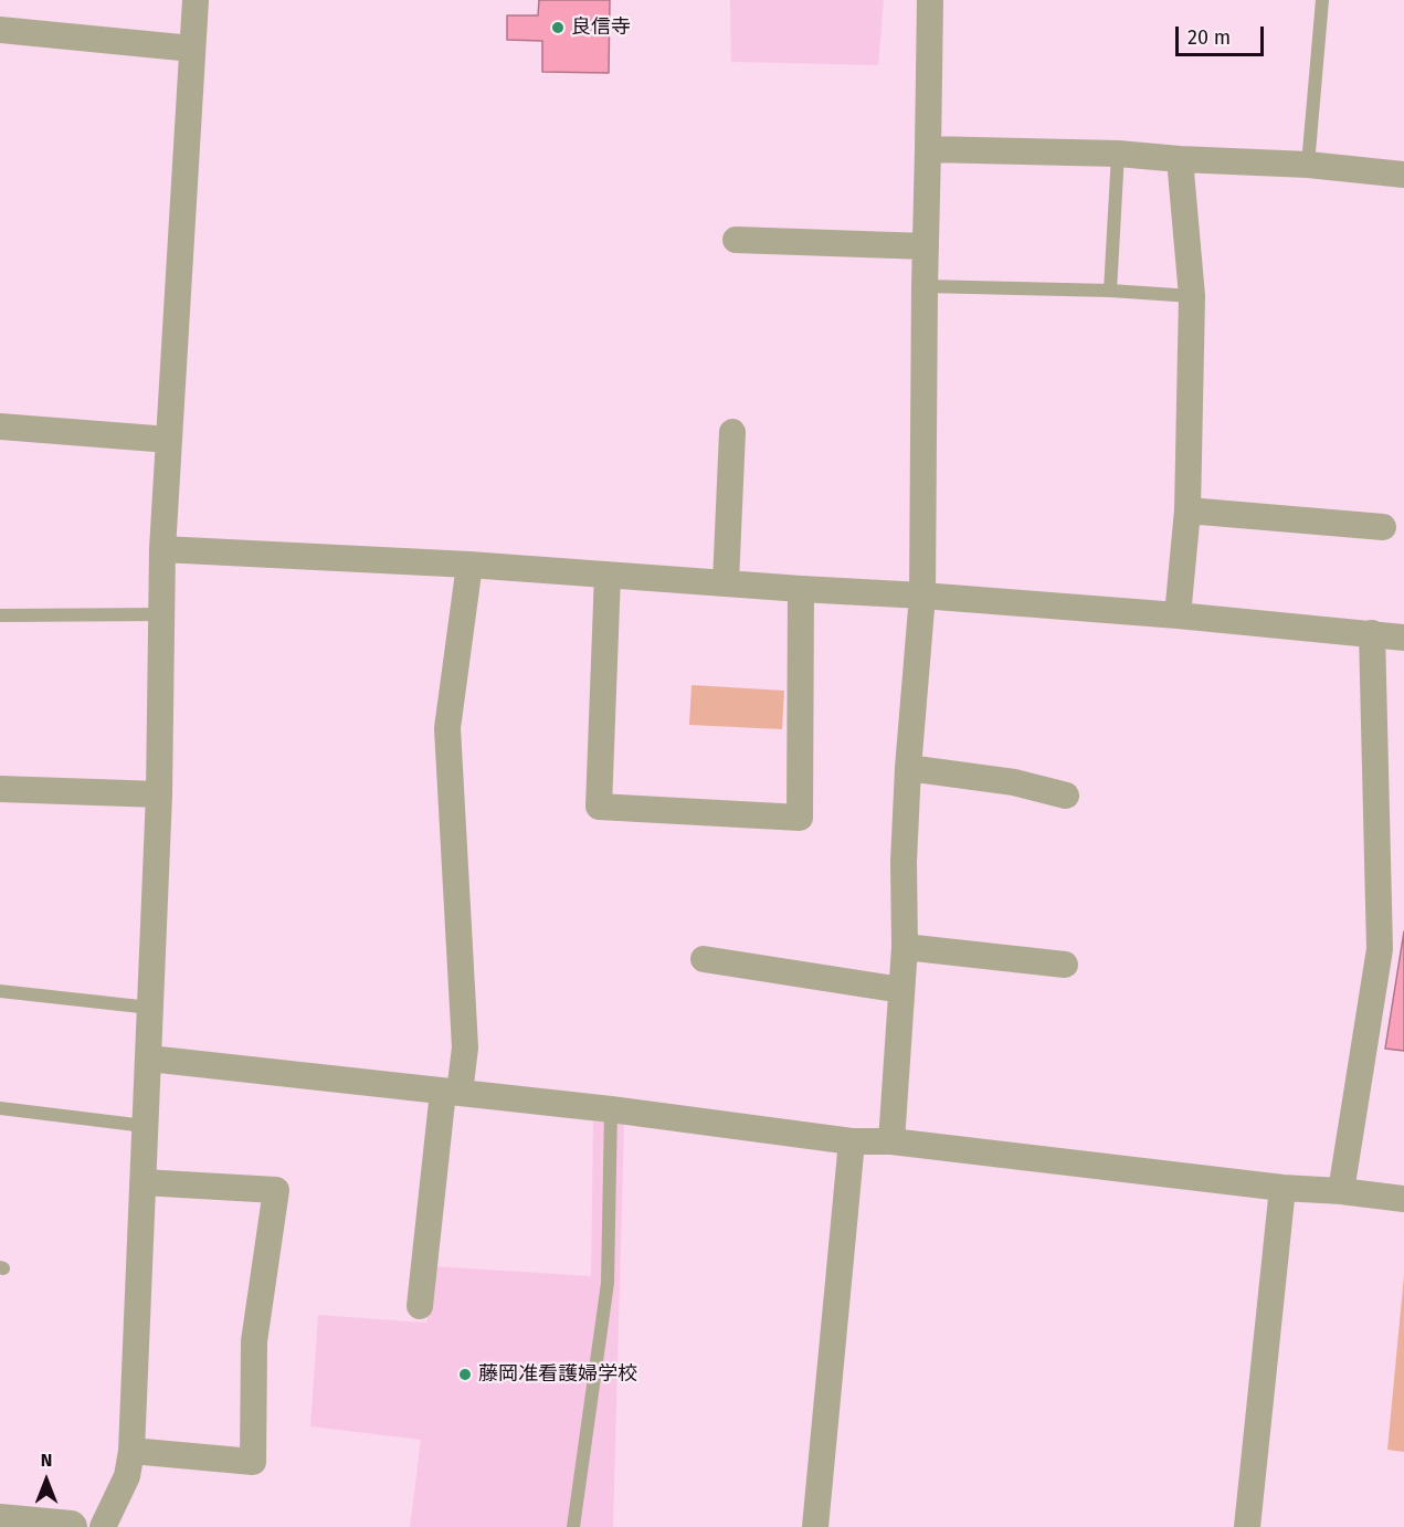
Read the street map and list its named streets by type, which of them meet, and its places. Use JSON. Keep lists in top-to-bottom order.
{
  "places": ["良信寺", "藤岡准看護婦学校"],
  "scale_bar": "20 m",
  "north": "top"
}
